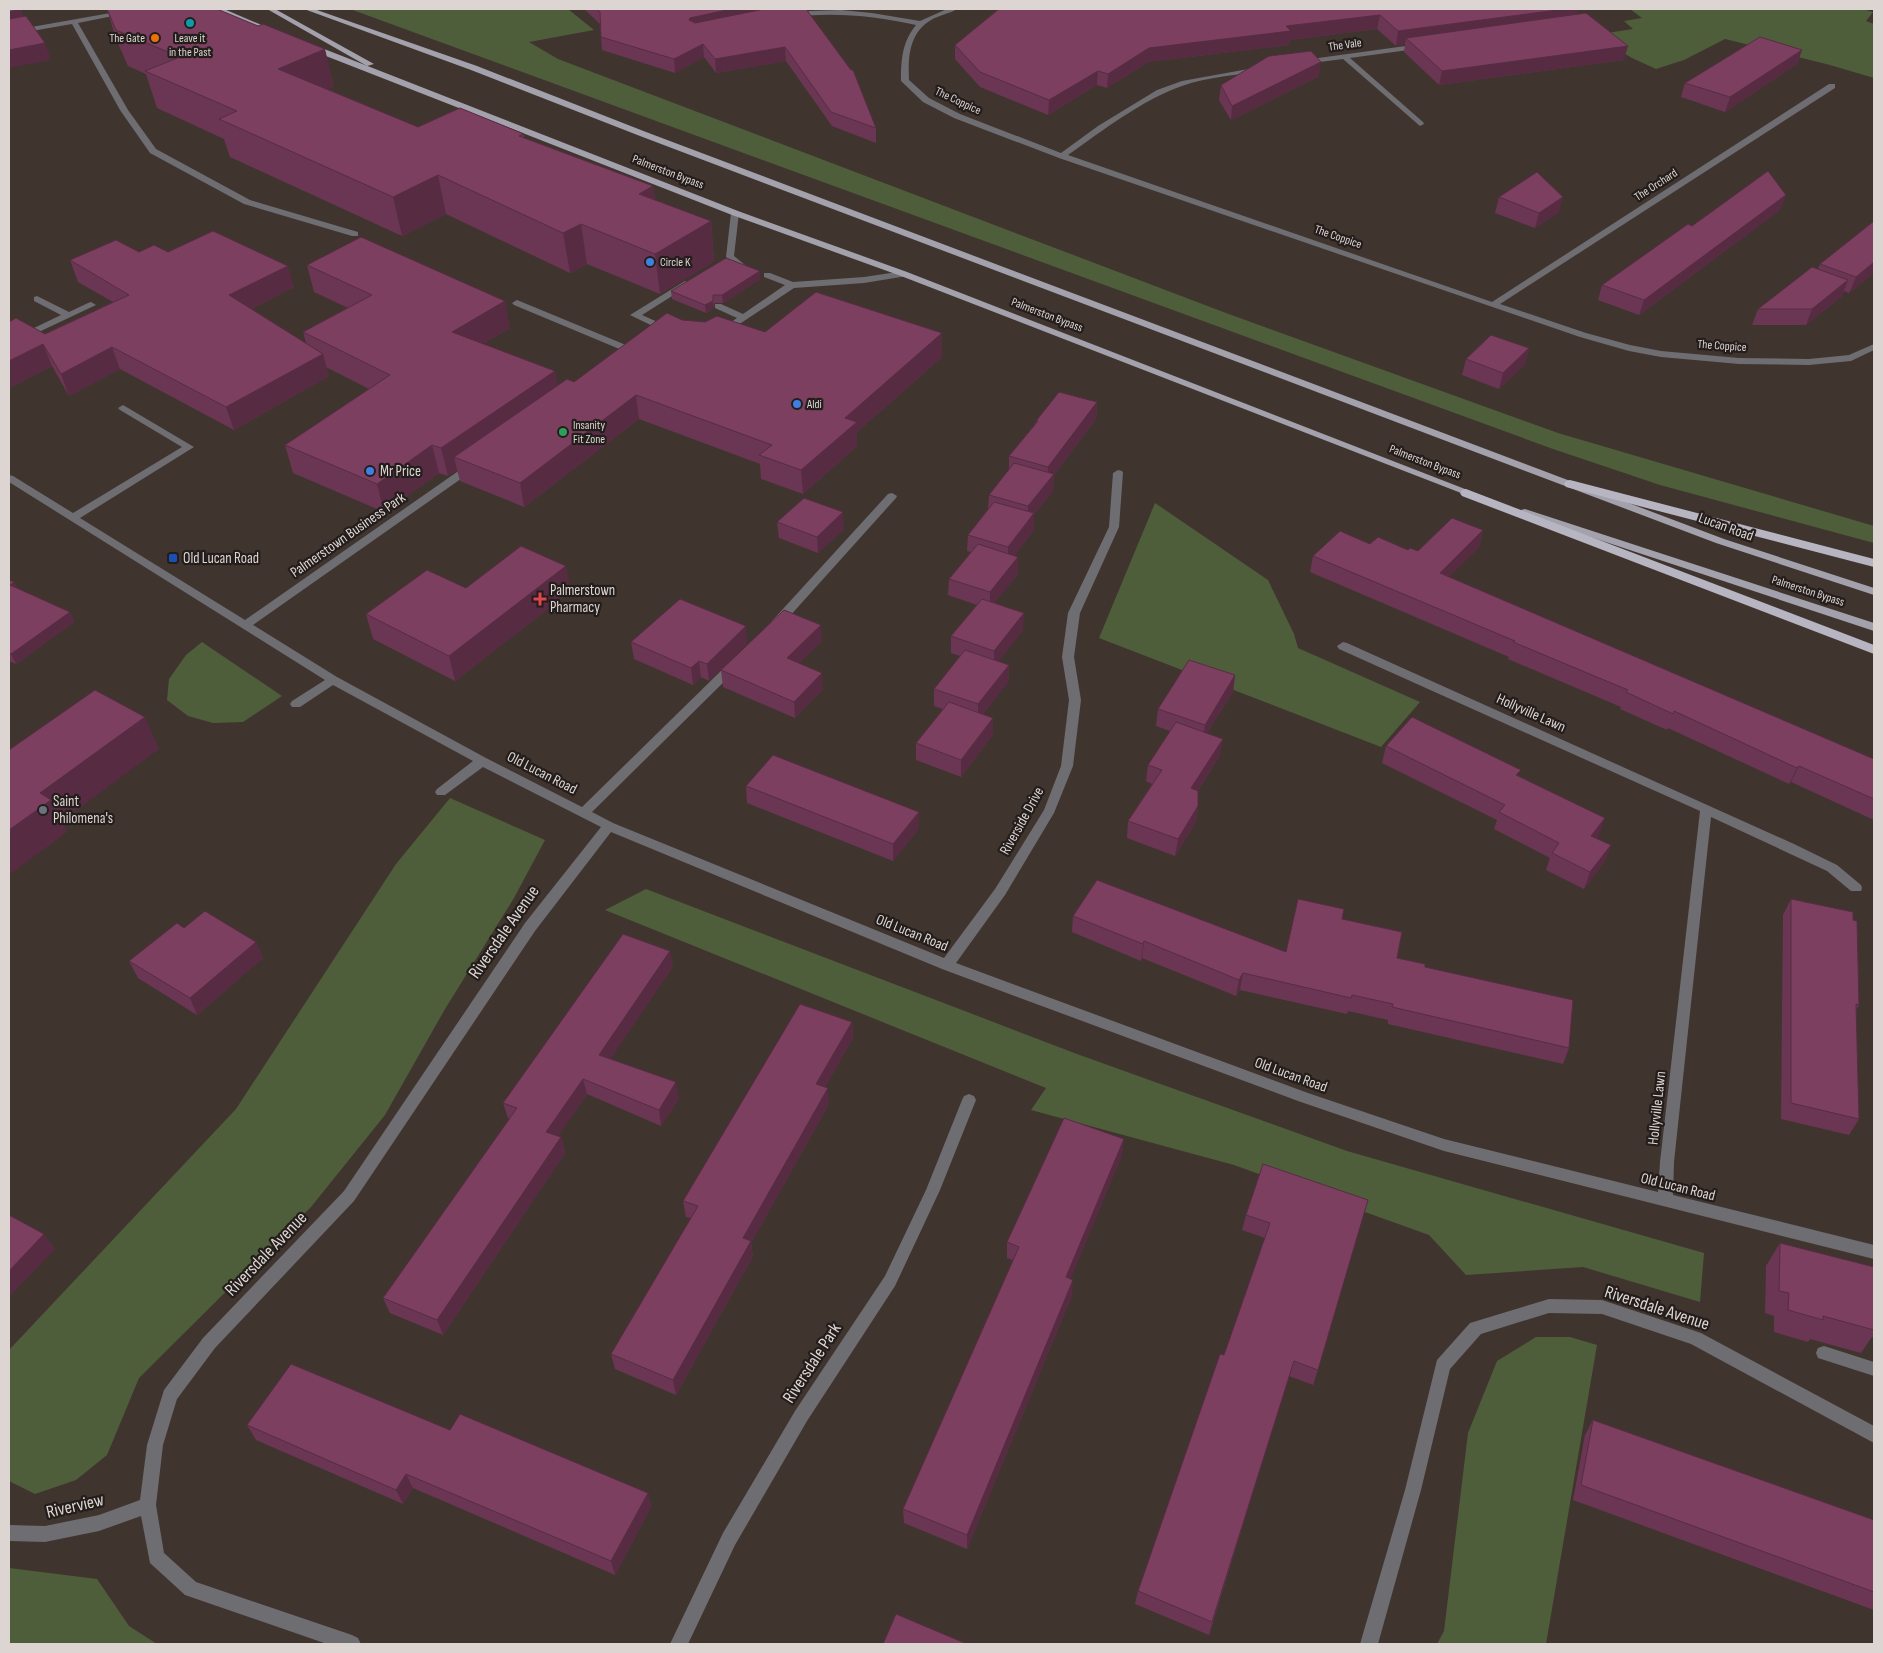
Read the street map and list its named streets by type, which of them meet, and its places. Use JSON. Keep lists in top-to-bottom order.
{
  "streets": {
    "main road": ["Palmerston Bypass", "Lucan Road"],
    "street": [
      "The Vale",
      "The Coppice",
      "The Orchard",
      "Palmerstown Business Park",
      "Hollyville Lawn",
      "Old Lucan Road",
      "Riverside Drive",
      "Riversdale Avenue",
      "Riversdale Park",
      "Riverview"
    ]
  },
  "crossings": [
    ["The Coppice", "The Orchard"],
    ["Palmerston Bypass", "Lucan Road"],
    ["Palmerstown Business Park", "Old Lucan Road"],
    ["Hollyville Lawn", "Old Lucan Road"],
    ["Old Lucan Road", "Riverside Drive"],
    ["Old Lucan Road", "Riversdale Avenue"],
    ["Riversdale Avenue", "Riverview"]
  ],
  "places": {
    "other": [
      "Leave it in the Past",
      "The Gate",
      "Circle K",
      "Aldi",
      "Insanity Fit Zone",
      "Mr Price",
      "Saint Philomena's"
    ],
    "transit": ["Old Lucan Road"],
    "health": ["Palmerstown Pharmacy"]
  }
}
